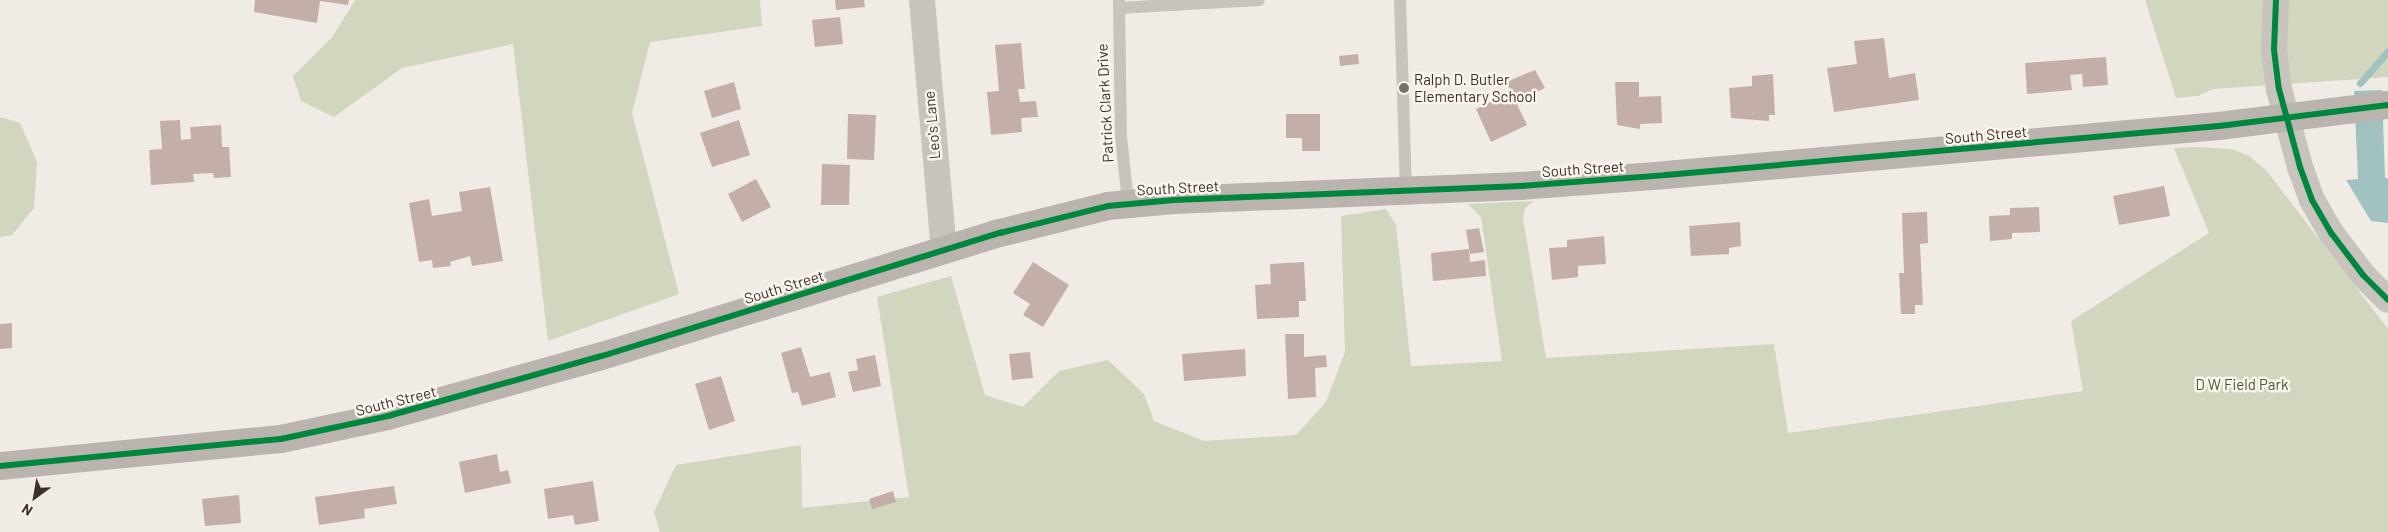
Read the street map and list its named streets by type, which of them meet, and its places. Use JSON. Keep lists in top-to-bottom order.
{
  "streets": {
    "street": ["Leo's Lane", "South Street"],
    "lane": ["Patrick Clark Drive"]
  },
  "crossings": [
    ["Patrick Clark Drive", "South Street"],
    ["Leo's Lane", "South Street"]
  ],
  "parks": ["D W Field Park"],
  "places": ["Ralph D. Butler Elementary School"],
  "north": "bottom left"
}
